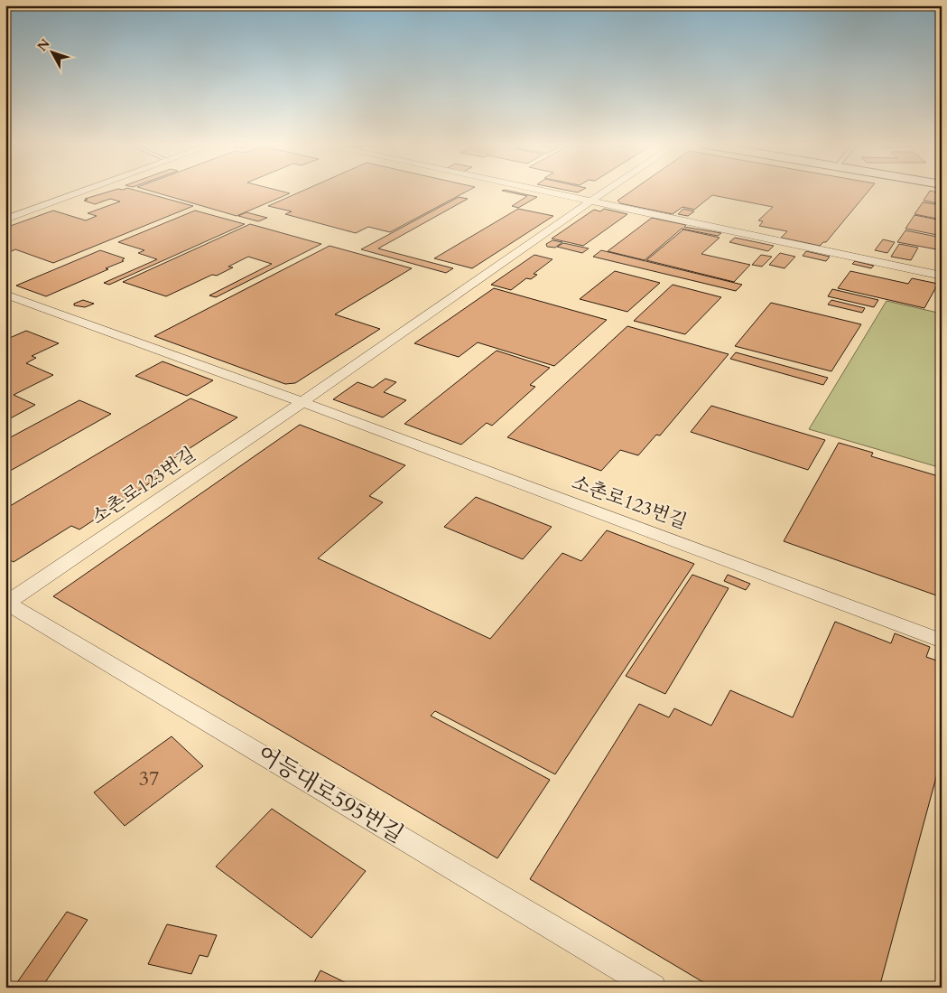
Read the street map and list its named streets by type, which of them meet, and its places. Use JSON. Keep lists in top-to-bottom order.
{
  "streets": {
    "street": ["소촌로123번길", "어등대로595번길"]
  },
  "crossings": [
    ["소촌로123번길", "어등대로595번길"]
  ],
  "house_numbers": ["37"],
  "north": "top left"
}
